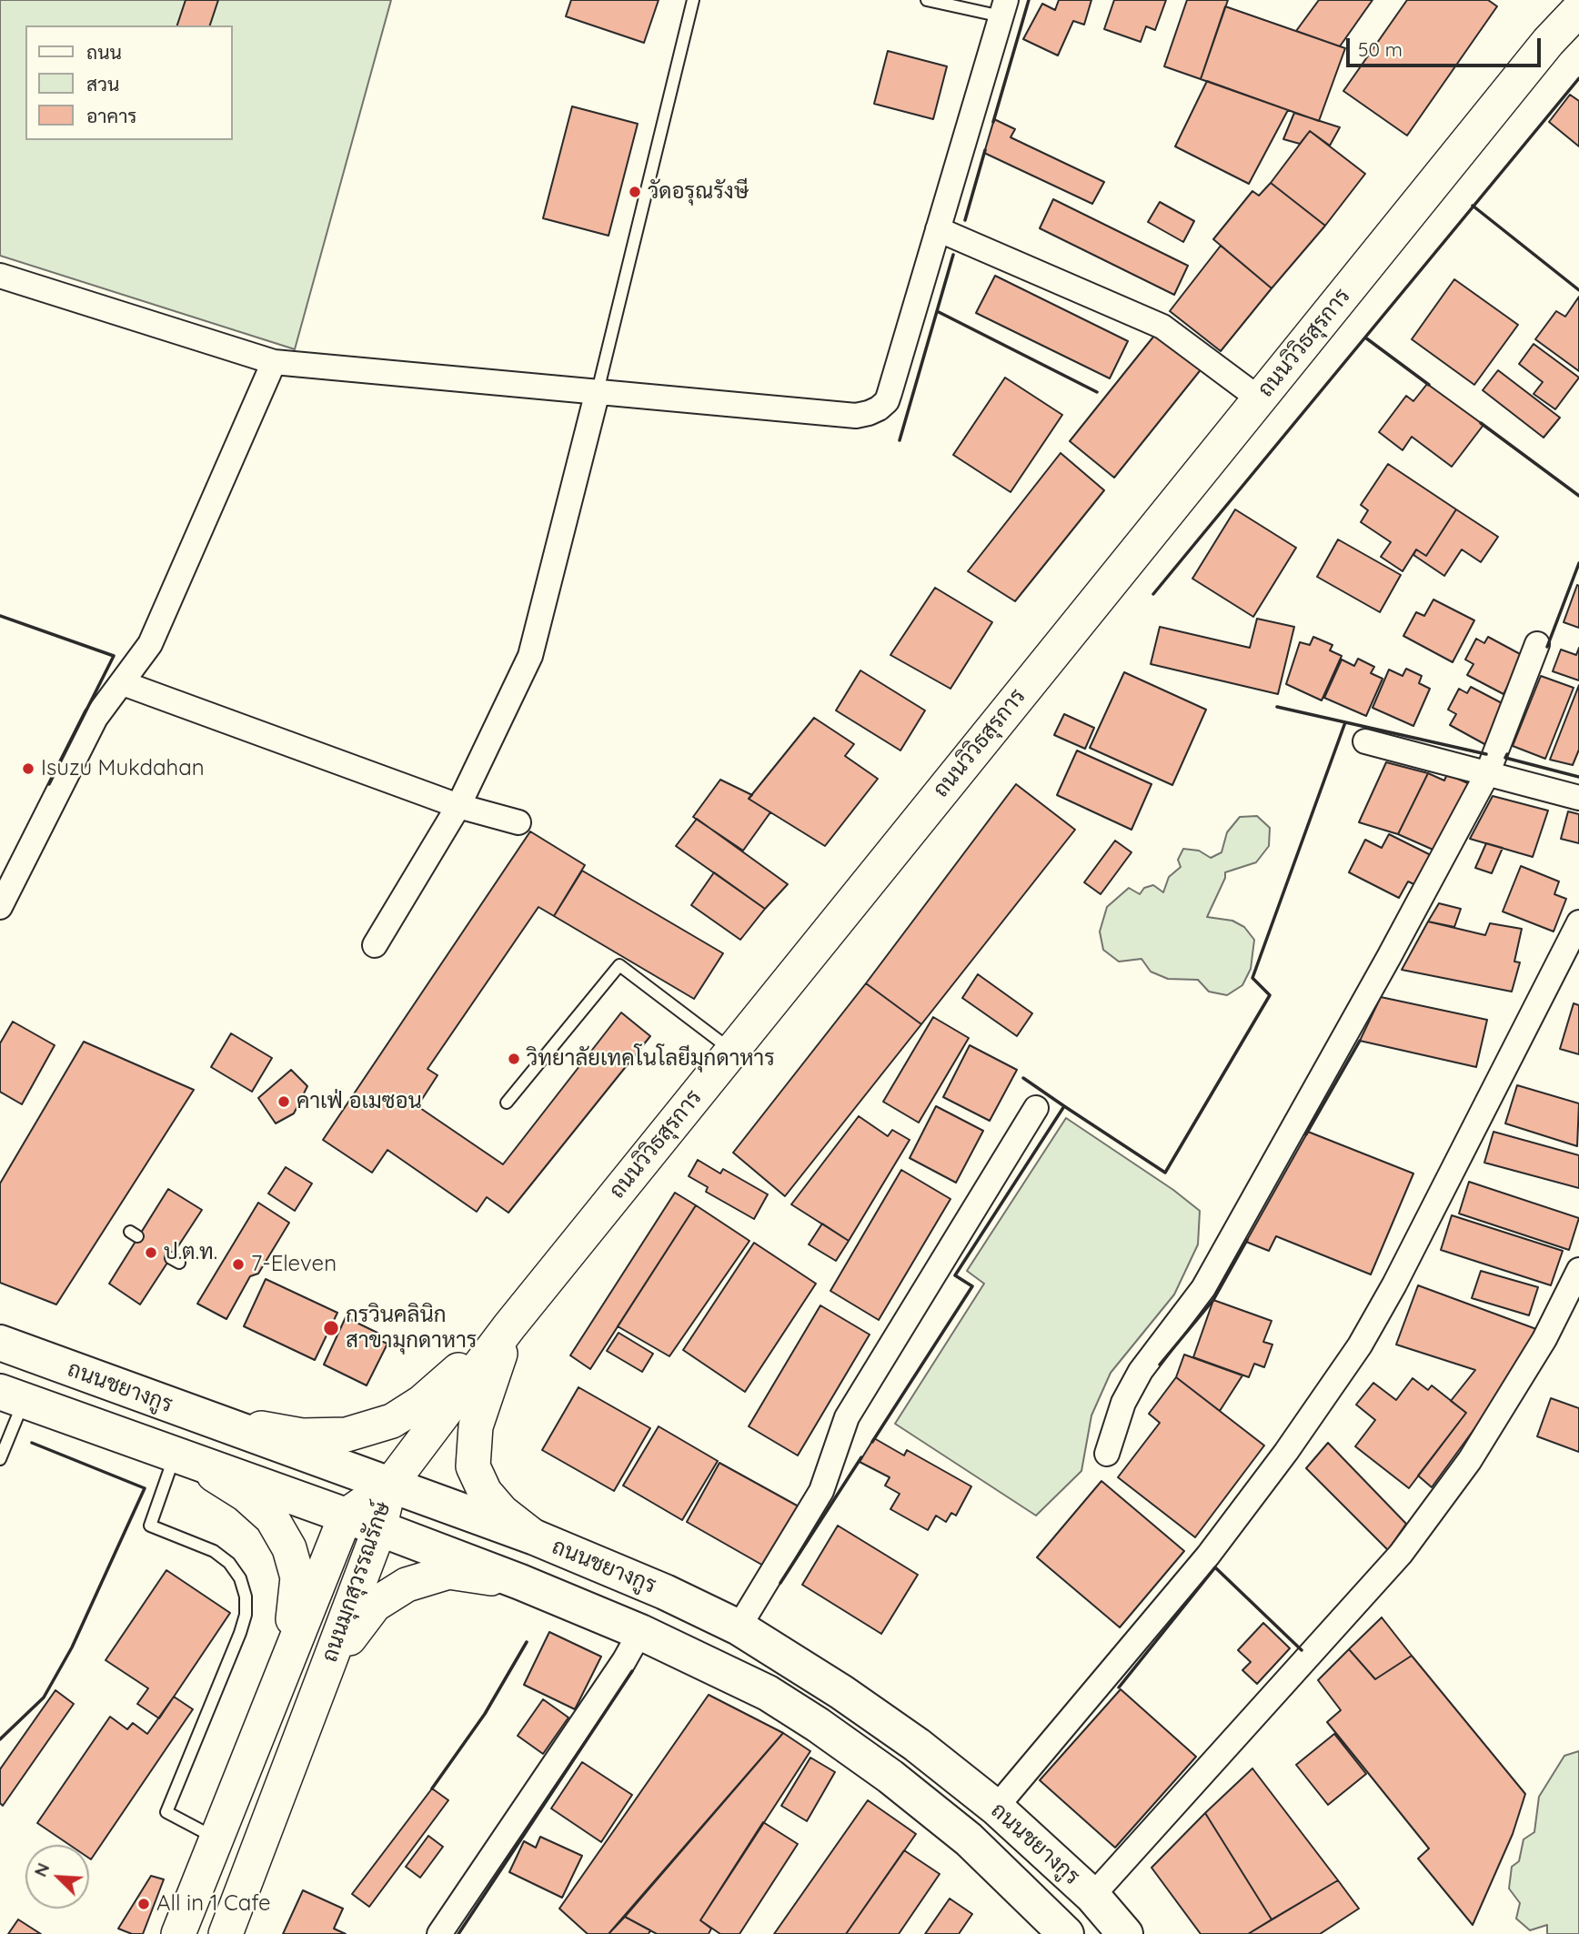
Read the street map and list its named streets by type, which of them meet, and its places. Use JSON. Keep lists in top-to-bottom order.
{
  "streets": {
    "main road": ["ถนนวิวิธสุรการ", "ถนนชยางกูร", "ถนนมุกสุวรรณรักษ์"]
  },
  "crossings": [
    ["ถนนวิวิธสุรการ", "ถนนชยางกูร"],
    ["ถนนวิวิธสุรการ", "ถนนมุกสุวรรณรักษ์"],
    ["ถนนชยางกูร", "ถนนมุกสุวรรณรักษ์"]
  ],
  "places": [
    "วัดอรุณรังษี",
    "Isuzu Mukdahan",
    "วิทยาลัยเทคโนโลยีมุกดาหาร",
    "คาเฟ่ อเมซอน",
    "ป.ต.ท.",
    "7-Eleven",
    "กรวินคลินิก สาขามุกดาหาร",
    "All in 1 Cafe"
  ],
  "legend": ["ถนน", "สวน", "อาคาร"],
  "scale_bar": "50 m",
  "north": "top left"
}
